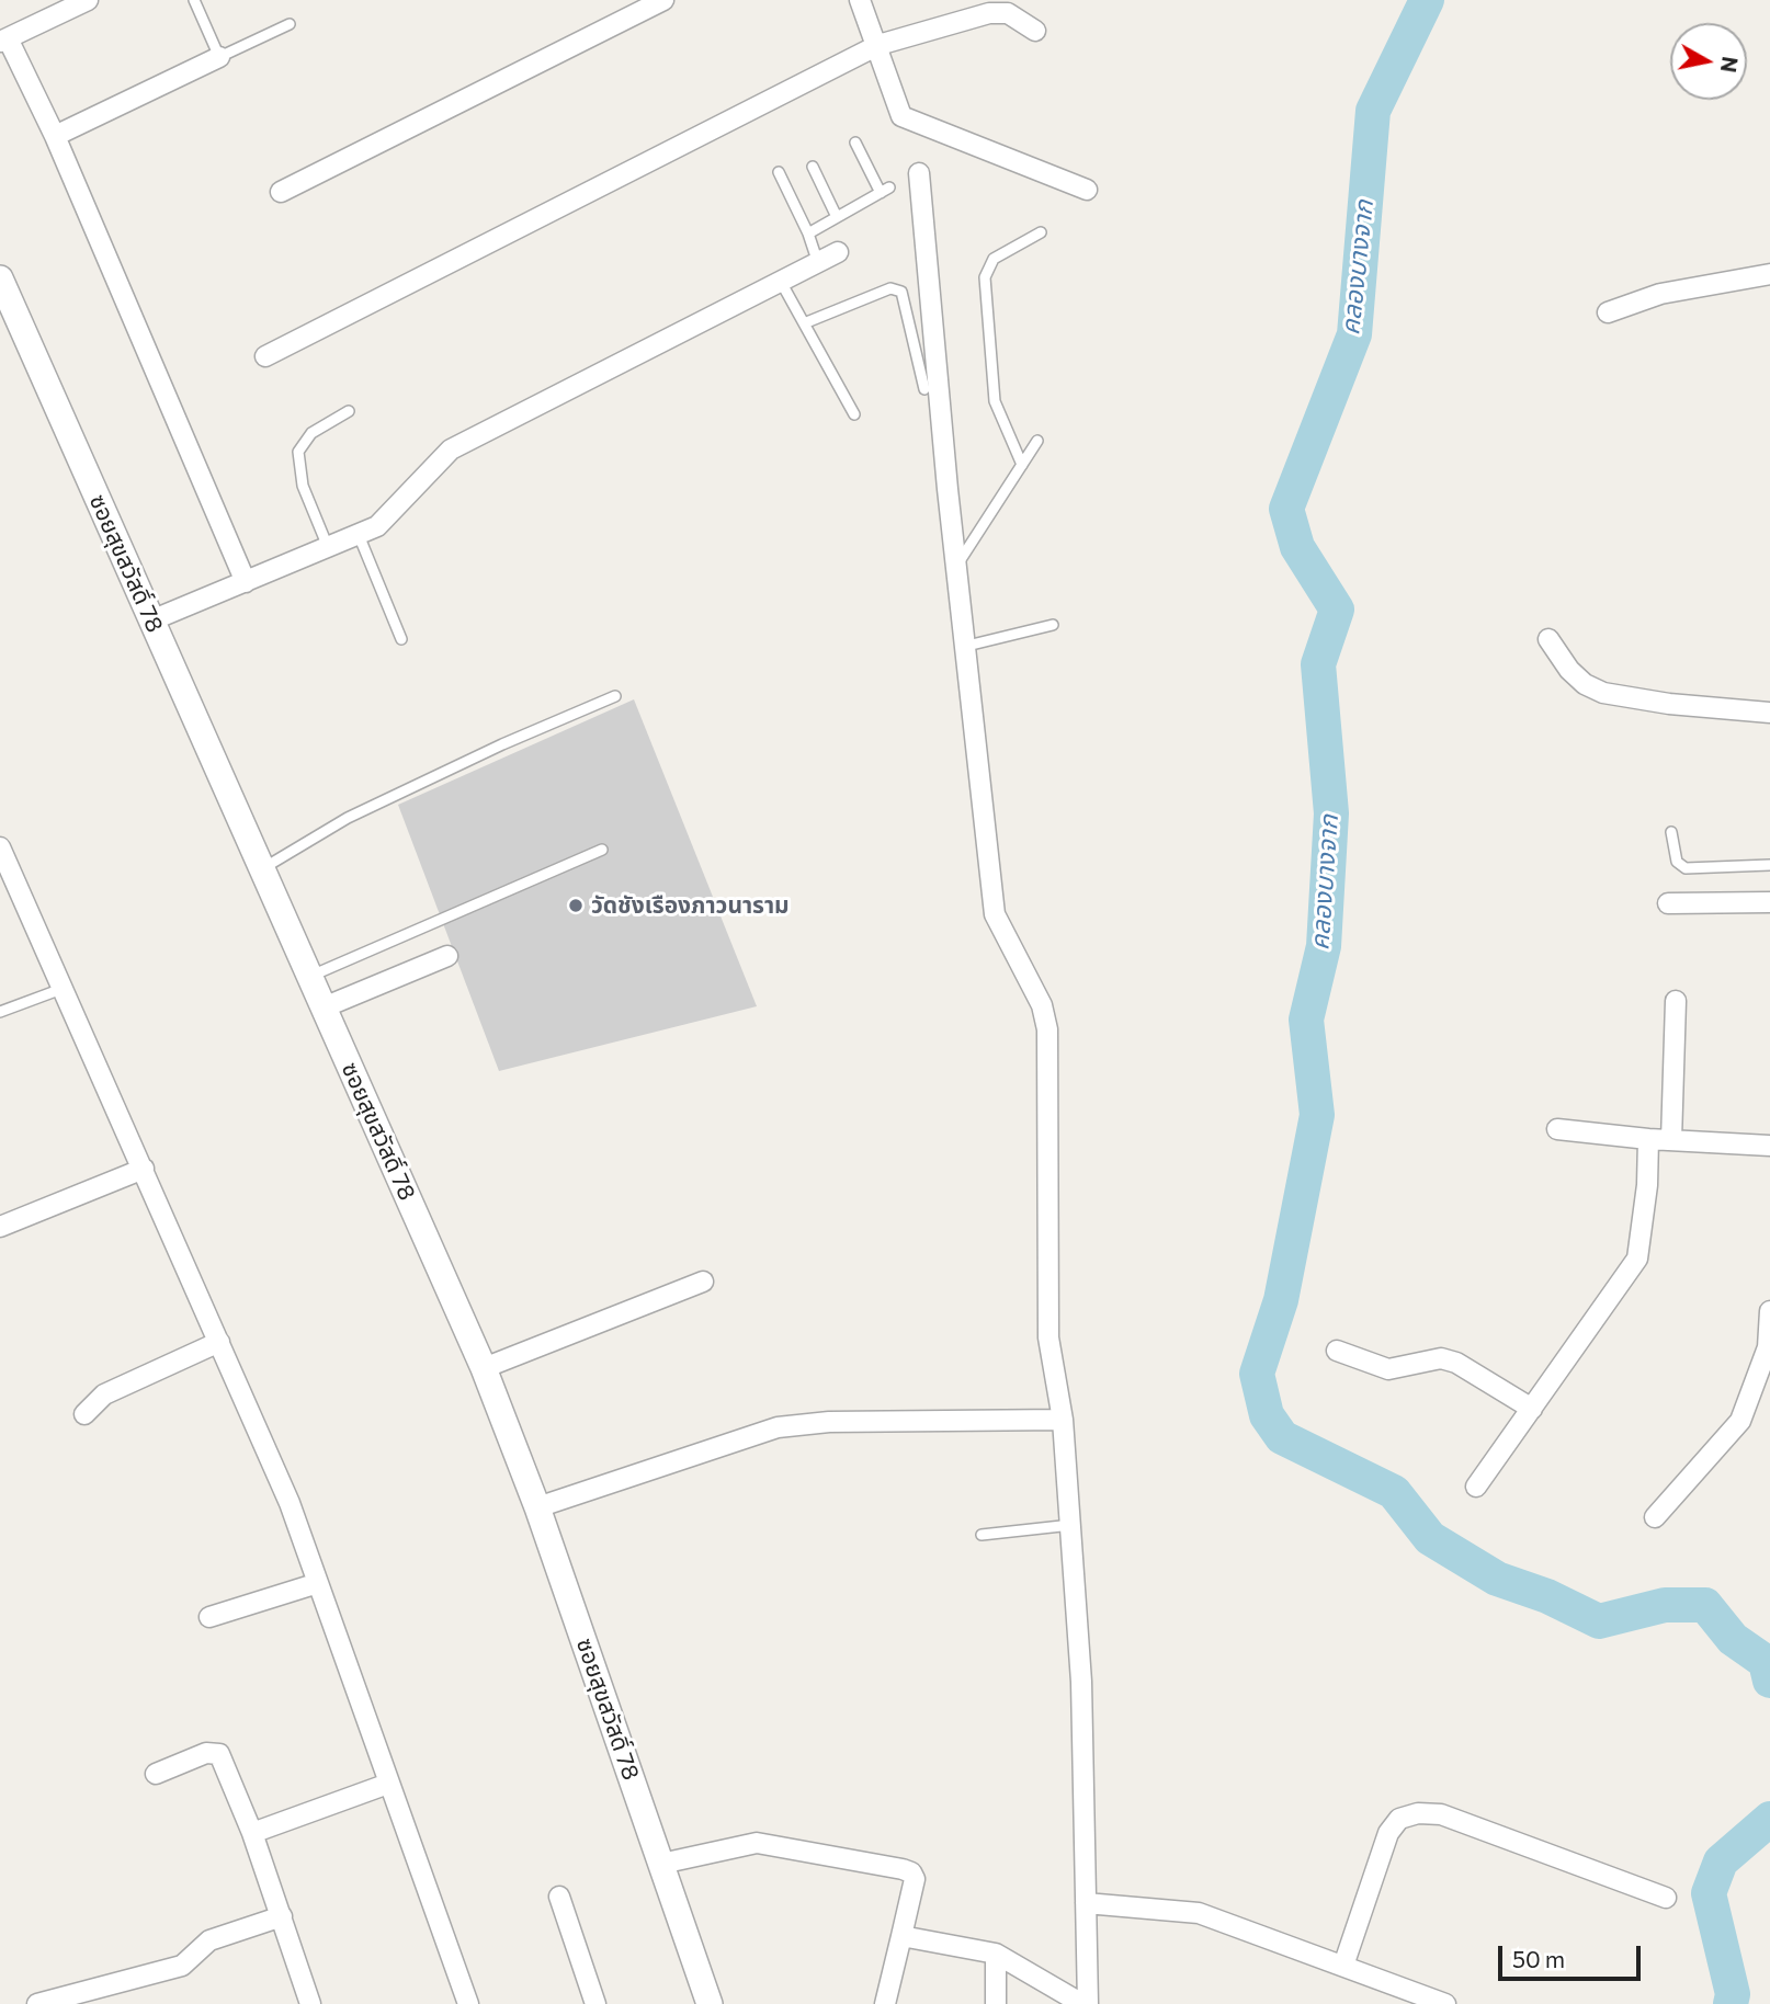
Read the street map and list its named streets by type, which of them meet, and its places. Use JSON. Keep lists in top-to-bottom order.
{
  "streets": {
    "street": ["ซอยสุขสวัสดิ์ 78"]
  },
  "water": ["คลองบางจาก"],
  "places": ["วัดชังเรืองภาวนาราม"],
  "scale_bar": "50 m",
  "north": "right"
}
